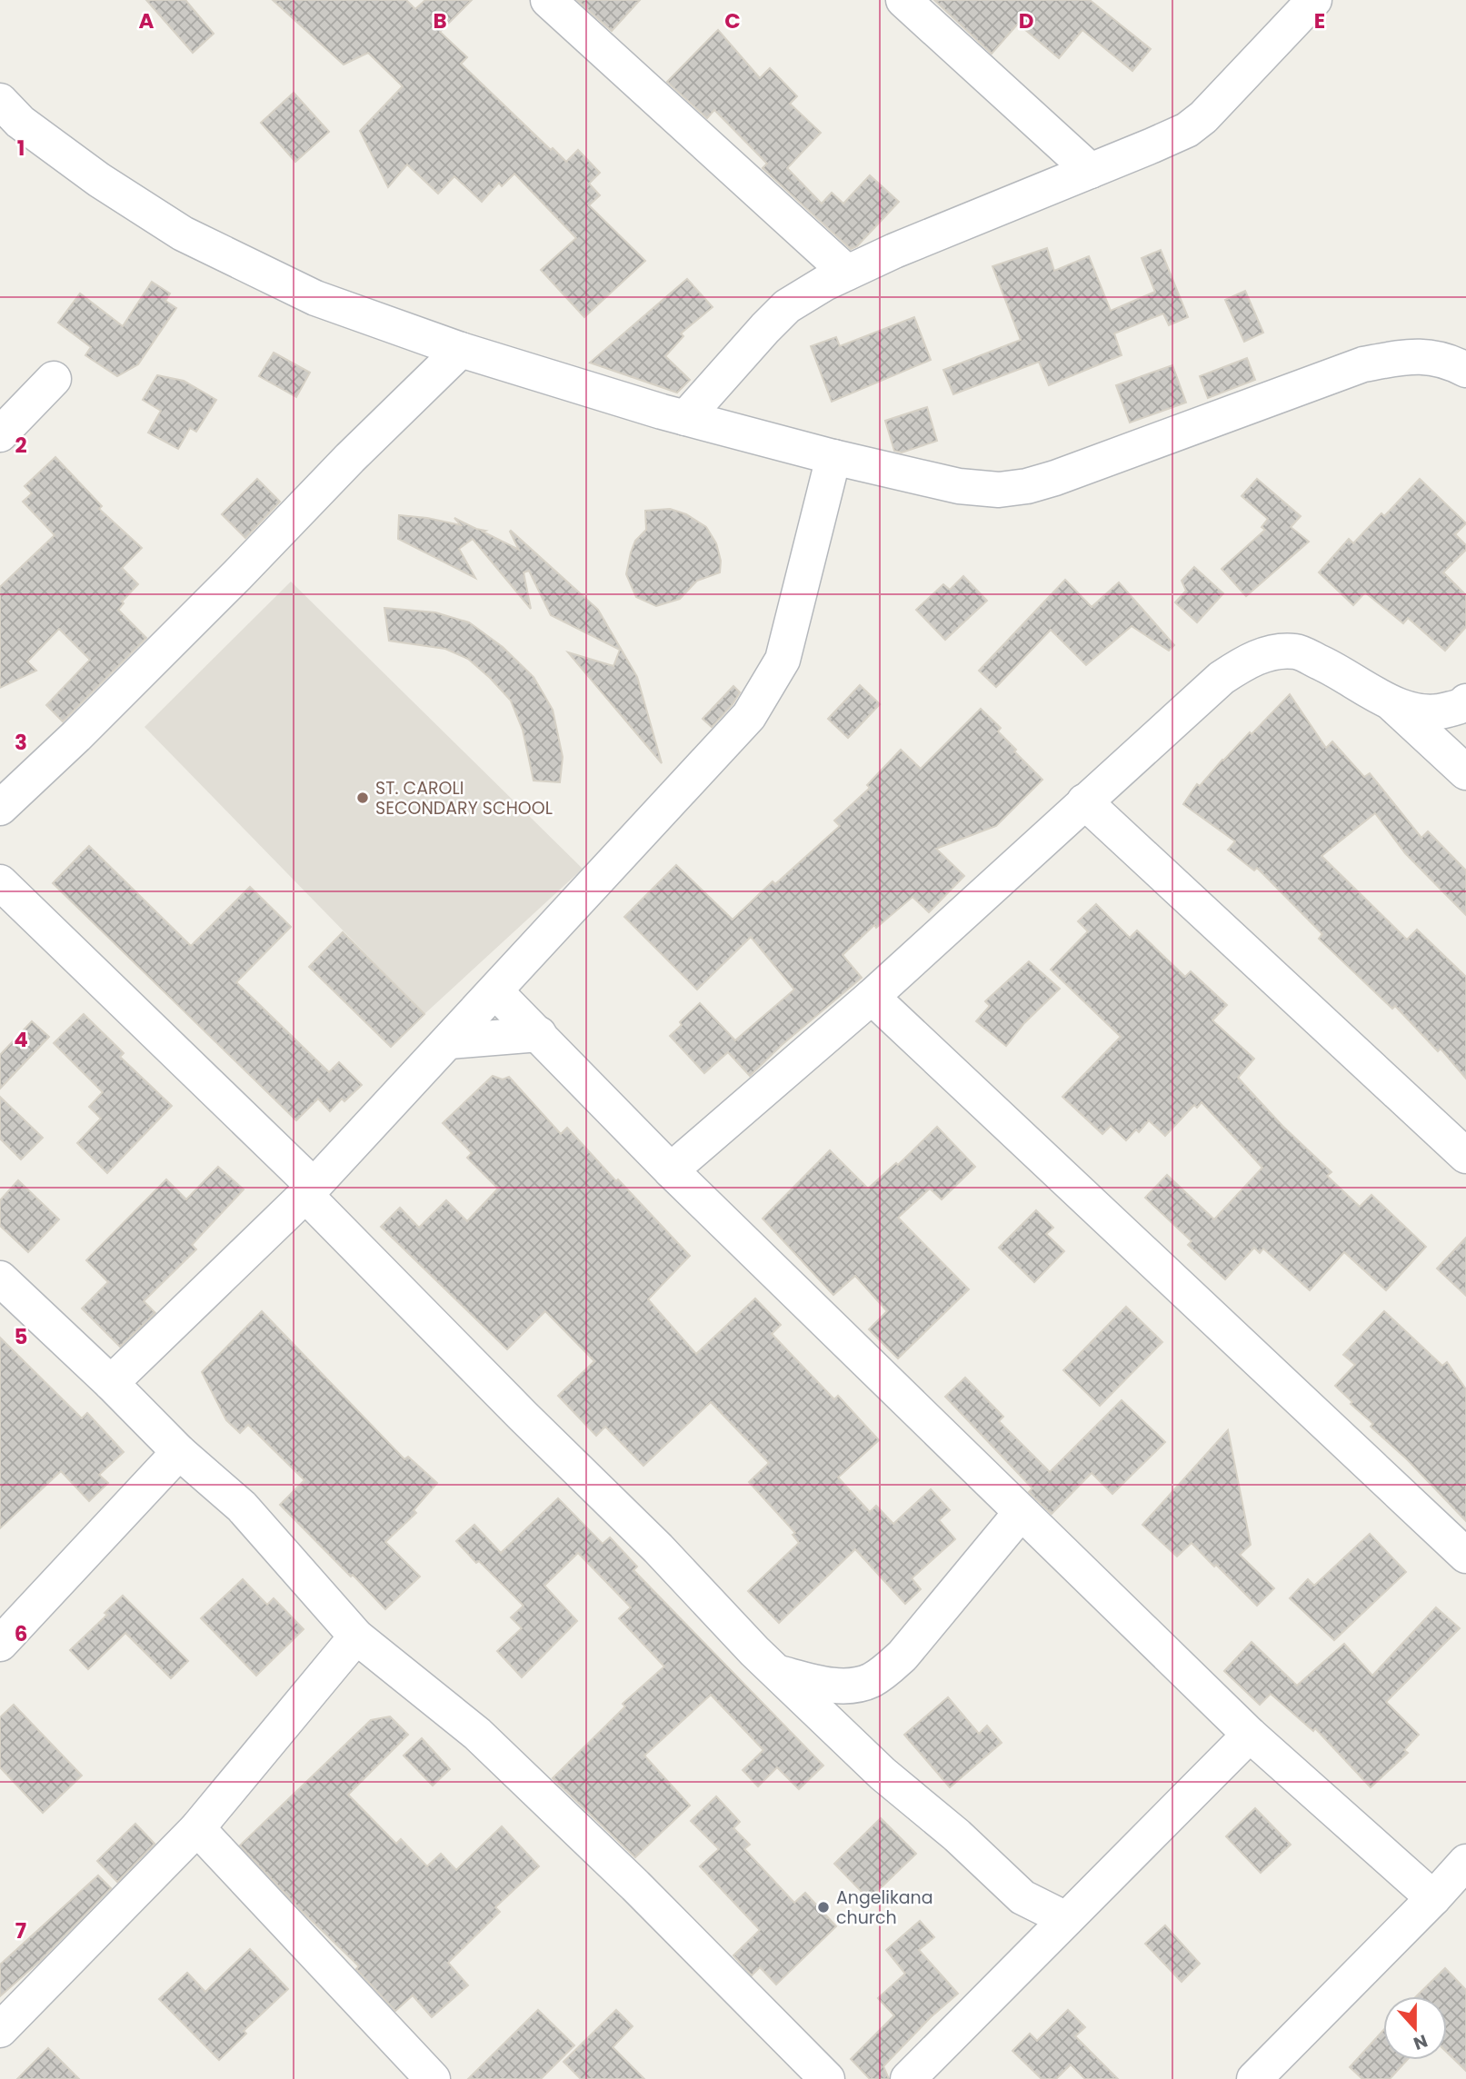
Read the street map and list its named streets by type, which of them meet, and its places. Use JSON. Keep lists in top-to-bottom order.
{
  "places": ["ST. CAROLI SECONDARY SCHOOL", "Angelikana church"],
  "north": "bottom",
  "grid": {
    "columns": [
      "A",
      "B",
      "C",
      "D",
      "E"
    ],
    "rows": [
      "1",
      "2",
      "3",
      "4",
      "5",
      "6",
      "7"
    ]
  }
}
